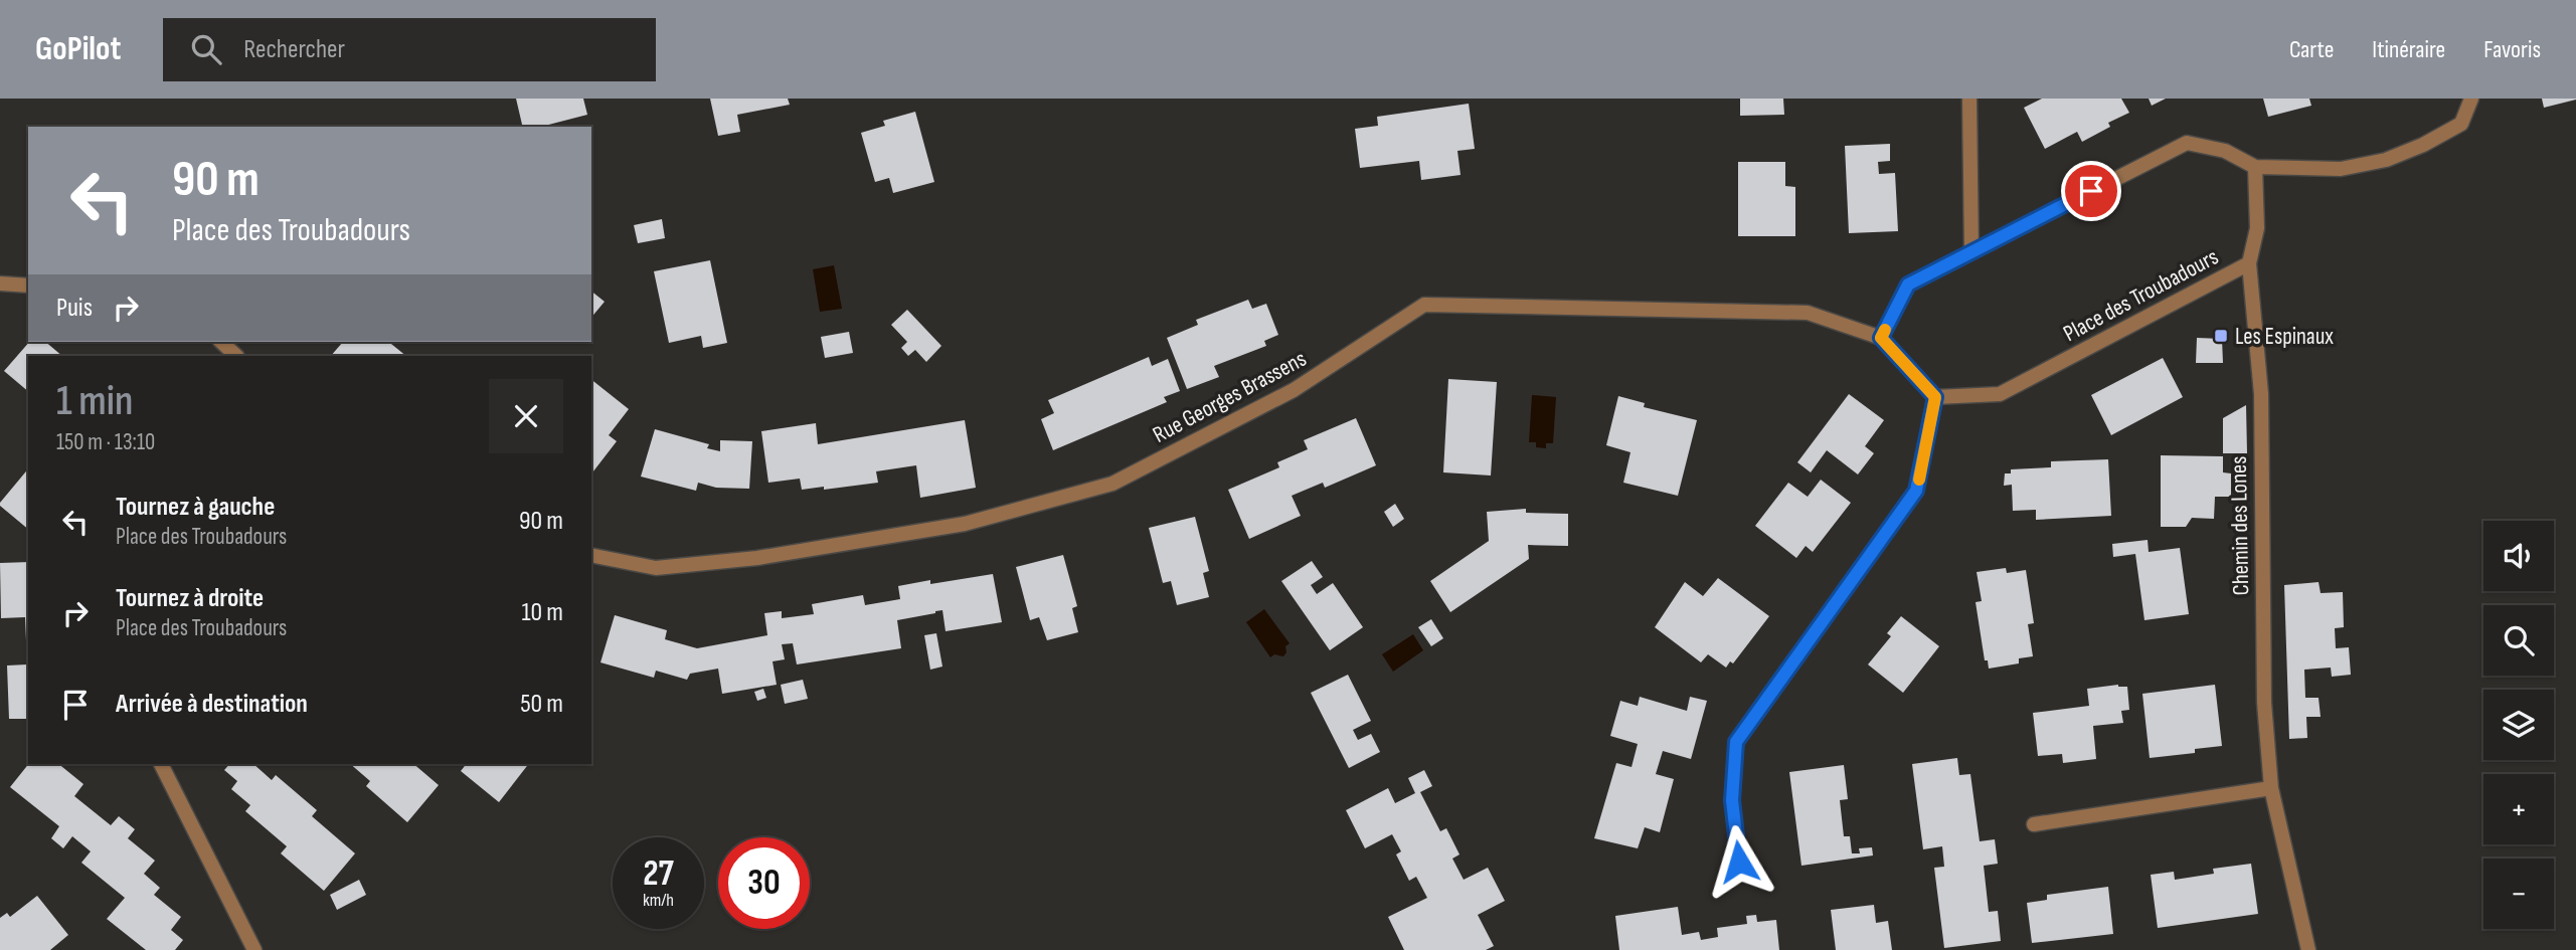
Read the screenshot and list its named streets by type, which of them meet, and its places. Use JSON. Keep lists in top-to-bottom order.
{
  "streets": {
    "street": ["Place des Troubadours", "Rue Georges Brassens", "Chemin des Lones"]
  },
  "crossings": [
    ["Place des Troubadours", "Chemin des Lones"]
  ],
  "places": {
    "transit": ["Les Espinaux"]
  },
  "page": {
    "header": "GoPilot",
    "search": "Rechercher",
    "nav": ["Carte", "Itinéraire", "Favoris"],
    "turn": ["90 m", "Place des Troubadours"],
    "then": "Puis",
    "heading": ["1 min", "150 m · 13:10"],
    "list": [
      {
        "name": "Tournez à gauche",
        "note": "Place des Troubadours",
        "value": "90 m"
      },
      {
        "name": "Tournez à droite",
        "note": "Place des Troubadours",
        "value": "10 m"
      },
      {
        "name": "Arrivée à destination",
        "value": "50 m"
      }
    ],
    "map_buttons": ["+", "−"],
    "speed": "27 km/h",
    "limit": "30"
  }
}
